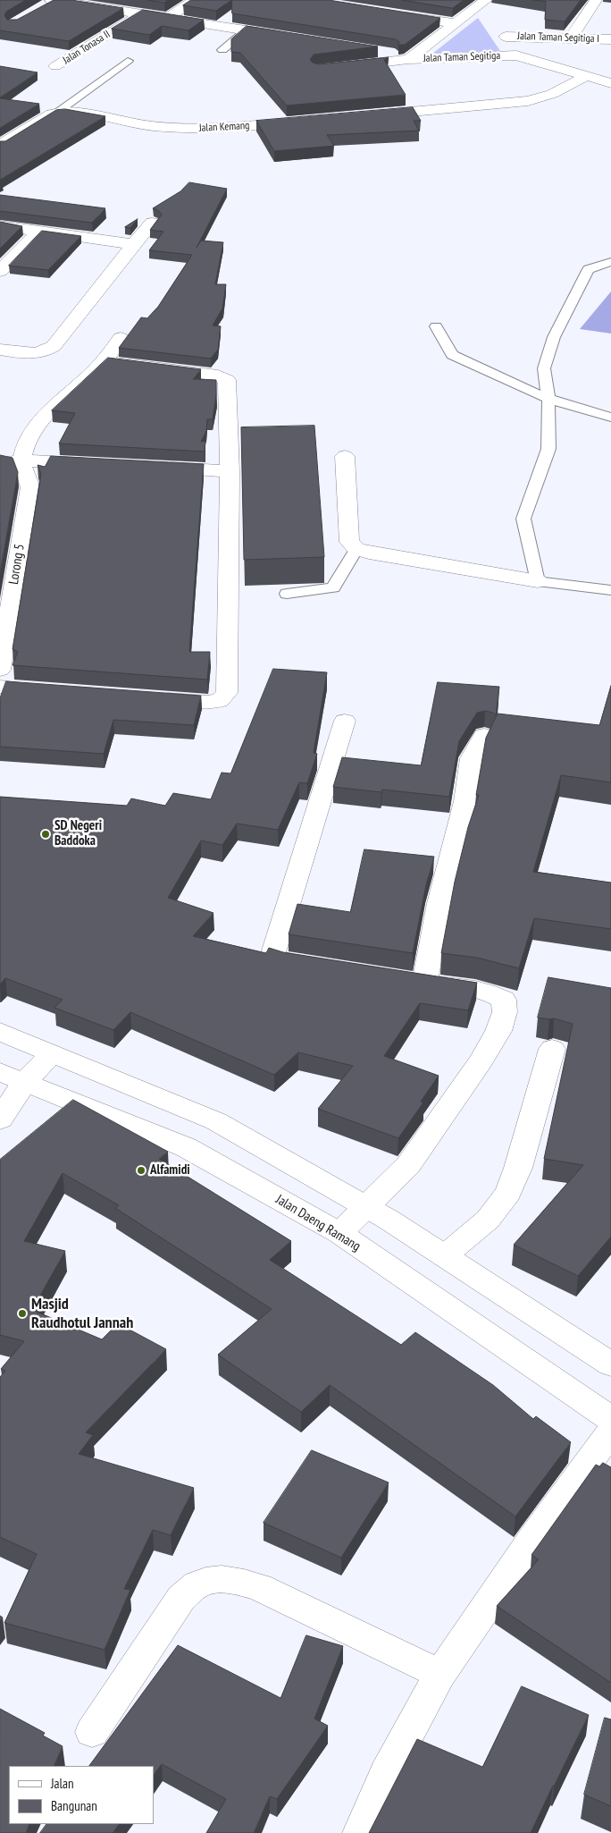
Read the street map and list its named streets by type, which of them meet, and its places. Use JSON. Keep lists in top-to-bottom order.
{
  "streets": {
    "street": [
      "Jalan Taman Segitiga I",
      "Jalan Tonasa II",
      "Jalan Taman Segitiga",
      "Jalan Kemang",
      "Lorong 5",
      "Jalan Daeng Ramang"
    ]
  },
  "places": ["SD Negeri Baddoka", "Alfamidi", "Masjid Raudhotul Jannah"],
  "legend": ["Jalan", "Bangunan"]
}
